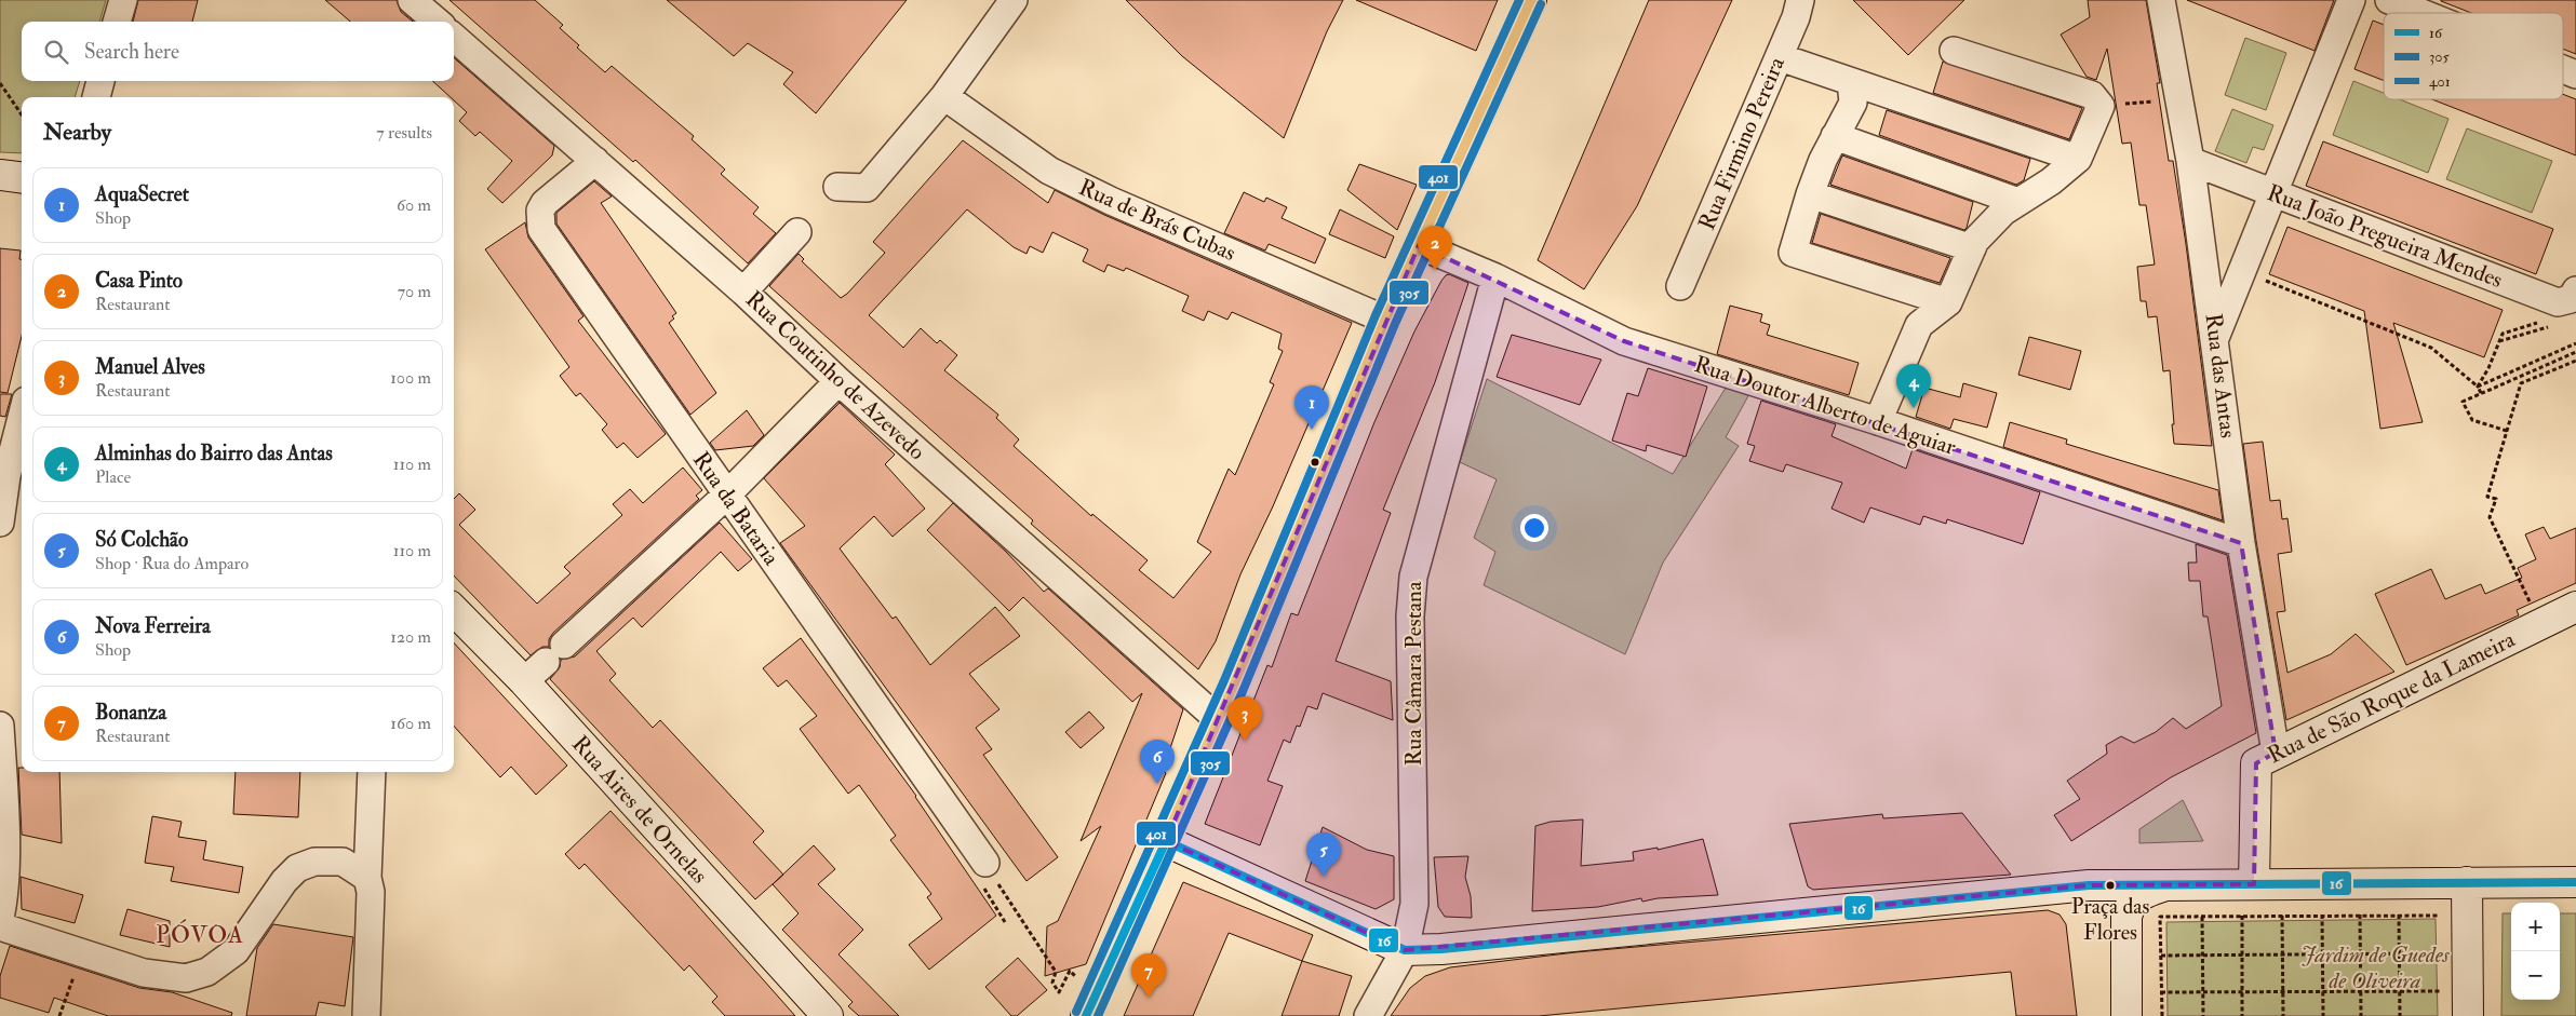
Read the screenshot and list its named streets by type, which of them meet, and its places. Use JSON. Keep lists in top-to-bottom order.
{
  "streets": {
    "main road": ["Rua de São Roque da Lameira", "Rua Aires de Ornelas"],
    "street": [
      "Rua Firmino Pereira",
      "Rua de Brás Cubas",
      "Rua João Pregueira Mendes",
      "Rua Coutinho de Azevedo",
      "Rua das Antas",
      "Rua Doutor Alberto de Aguiar",
      "Rua da Bataria",
      "Rua Câmara Pestana"
    ]
  },
  "crossings": [
    ["Rua João Pregueira Mendes", "Rua das Antas"],
    ["Rua Coutinho de Azevedo", "Rua da Bataria"],
    ["Rua das Antas", "Rua Doutor Alberto de Aguiar"],
    ["Rua das Antas", "Rua de São Roque da Lameira"],
    ["Rua Doutor Alberto de Aguiar", "Rua Câmara Pestana"]
  ],
  "districts": ["PÓVOA"],
  "parks": ["Jardim de Guedes de Oliveira"],
  "places": ["Praça das Flores"],
  "lines": ["transit line 401", "transit line 305", "transit line 16"],
  "legend": ["16", "305", "401"],
  "page": {
    "search": "Search here",
    "heading": ["Nearby", "7 results"],
    "list": [
      {
        "mark": "1",
        "name": "AquaSecret",
        "note": "Shop",
        "value": "60 m"
      },
      {
        "mark": "2",
        "name": "Casa Pinto",
        "note": "Restaurant",
        "value": "70 m"
      },
      {
        "mark": "3",
        "name": "Manuel Alves",
        "note": "Restaurant",
        "value": "100 m"
      },
      {
        "mark": "4",
        "name": "Alminhas do Bairro das Antas",
        "note": "Place",
        "value": "110 m"
      },
      {
        "mark": "5",
        "name": "Só Colchão",
        "note": "Shop · Rua do Amparo",
        "value": "110 m"
      },
      {
        "mark": "6",
        "name": "Nova Ferreira",
        "note": "Shop",
        "value": "120 m"
      },
      {
        "mark": "7",
        "name": "Bonanza",
        "note": "Restaurant",
        "value": "160 m"
      }
    ],
    "pins": [
      "2",
      "4",
      "1",
      "3",
      "6",
      "5",
      "7"
    ],
    "map_buttons": ["+", "−"]
  }
}
